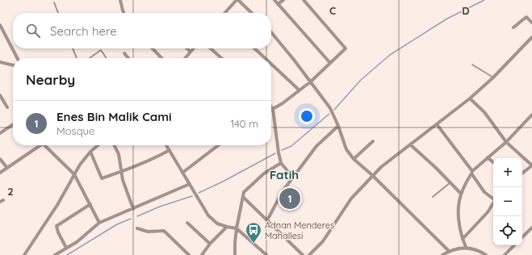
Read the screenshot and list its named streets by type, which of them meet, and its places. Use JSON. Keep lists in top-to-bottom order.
{
  "districts": ["Fatih"],
  "places": {
    "bus stop": ["Adnan Menderes Mahallesi"]
  },
  "page": {
    "search": "Search here",
    "heading": "Nearby",
    "list": [
      {
        "mark": "1",
        "name": "Enes Bin Malik Cami",
        "note": "Mosque",
        "value": "140 m"
      }
    ],
    "map_buttons": ["+", "−"],
    "pins": "1"
  },
  "grid": {
    "columns": ["C", "D"],
    "rows": ["2"]
  }
}
